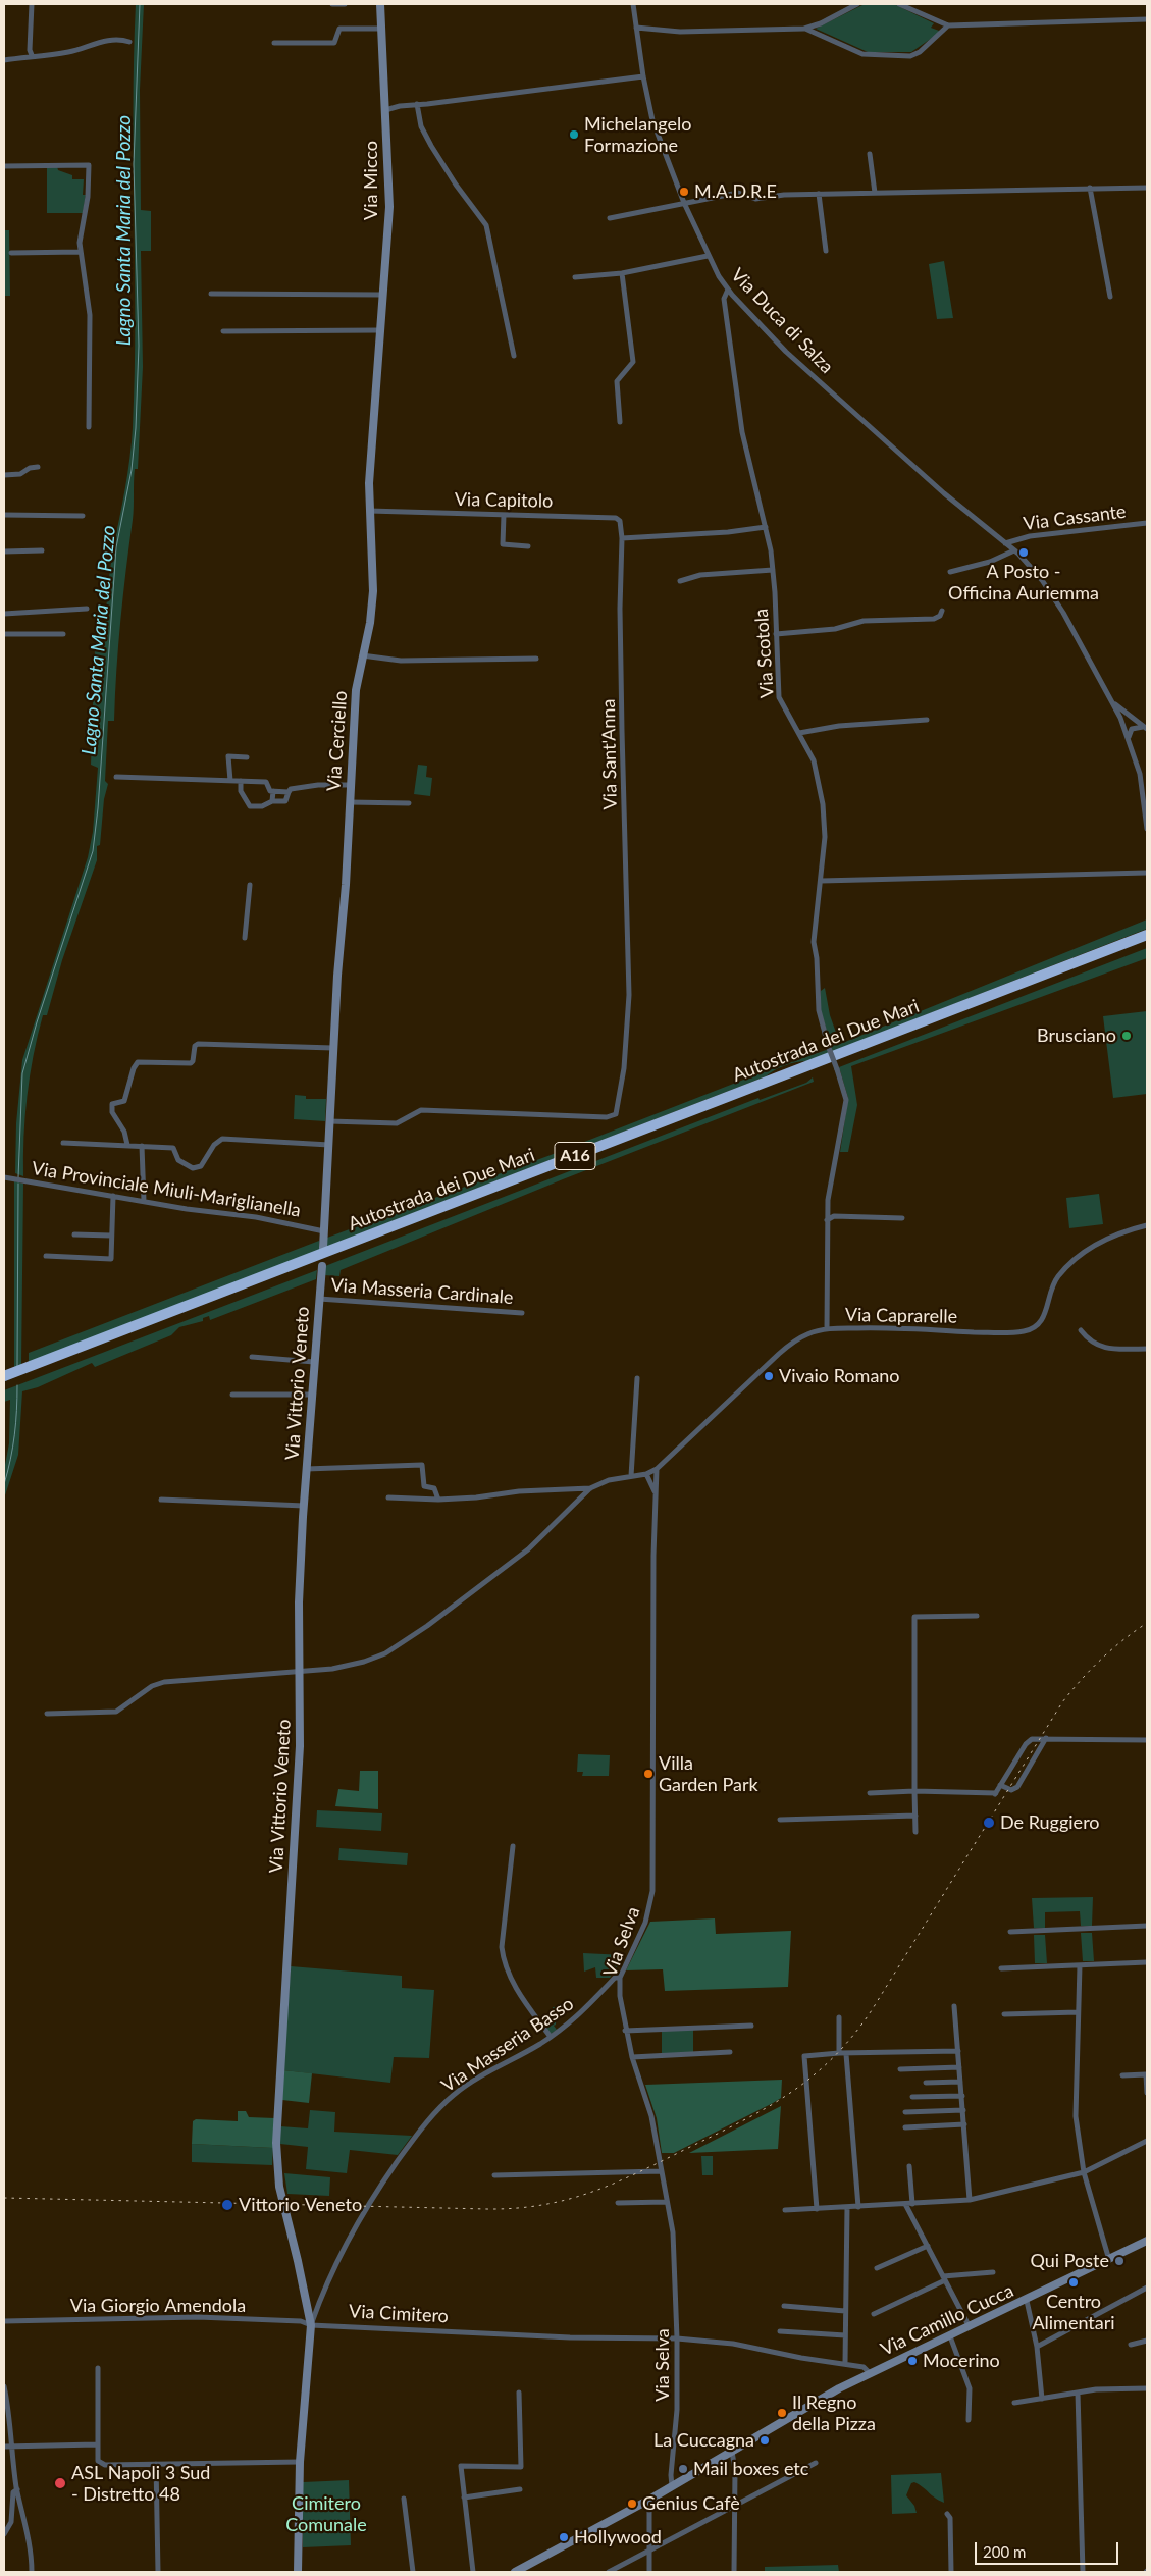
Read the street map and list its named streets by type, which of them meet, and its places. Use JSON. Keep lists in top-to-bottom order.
{
  "streets": {
    "highway": ["Autostrada dei Due Mari", "A16"],
    "street": [
      "Via Micco",
      "Via Duca di Salza",
      "Via Capitolo",
      "Via Cassante",
      "Via Scotola",
      "Via Cerciello",
      "Via Sant'Anna",
      "Via Provinciale Miuli-Mariglianella",
      "Via Masseria Cardinale",
      "Via Caprarelle",
      "Via Vittorio Veneto",
      "Via Selva",
      "Via Masseria Basso",
      "Via Giorgio Amendola",
      "Via Cimitero",
      "Via Camillo Cucca"
    ]
  },
  "crossings": [
    ["Via Micco", "Via Capitolo"],
    ["Via Micco", "Via Cerciello"],
    ["Via Duca di Salza", "Via Cassante"],
    ["Via Duca di Salza", "Via Scotola"],
    ["Via Capitolo", "Via Cerciello"],
    ["Via Capitolo", "Via Sant'Anna"],
    ["Via Scotola", "Via Caprarelle"],
    ["Via Masseria Cardinale", "Via Vittorio Veneto"],
    ["Via Caprarelle", "Via Selva"],
    ["Via Vittorio Veneto", "Via Masseria Basso"],
    ["Via Vittorio Veneto", "Via Giorgio Amendola"],
    ["Via Vittorio Veneto", "Via Cimitero"],
    ["Via Selva", "Via Masseria Basso"],
    ["Via Selva", "Via Cimitero"],
    ["Via Selva", "Via Camillo Cucca"],
    ["Via Masseria Basso", "Via Giorgio Amendola"],
    ["Via Masseria Basso", "Via Cimitero"],
    ["Via Giorgio Amendola", "Via Cimitero"],
    ["Via Cimitero", "Via Camillo Cucca"]
  ],
  "water": ["Lagno Santa Maria del Pozzo"],
  "parks": ["Cimitero Comunale"],
  "places": [
    "Michelangelo Formazione",
    "M.A.D.R.E",
    "A Posto - Officina Auriemma",
    "Brusciano",
    "Vivaio Romano",
    "Villa Garden Park",
    "De Ruggiero",
    "Vittorio Veneto",
    "Qui Poste",
    "Centro Alimentari",
    "Mocerino",
    "Il Regno della Pizza",
    "La Cuccagna",
    "Mail boxes etc",
    "ASL Napoli 3 Sud - Distretto 48",
    "Genius Cafè",
    "Hollywood"
  ],
  "scale_bar": "200 m"
}
